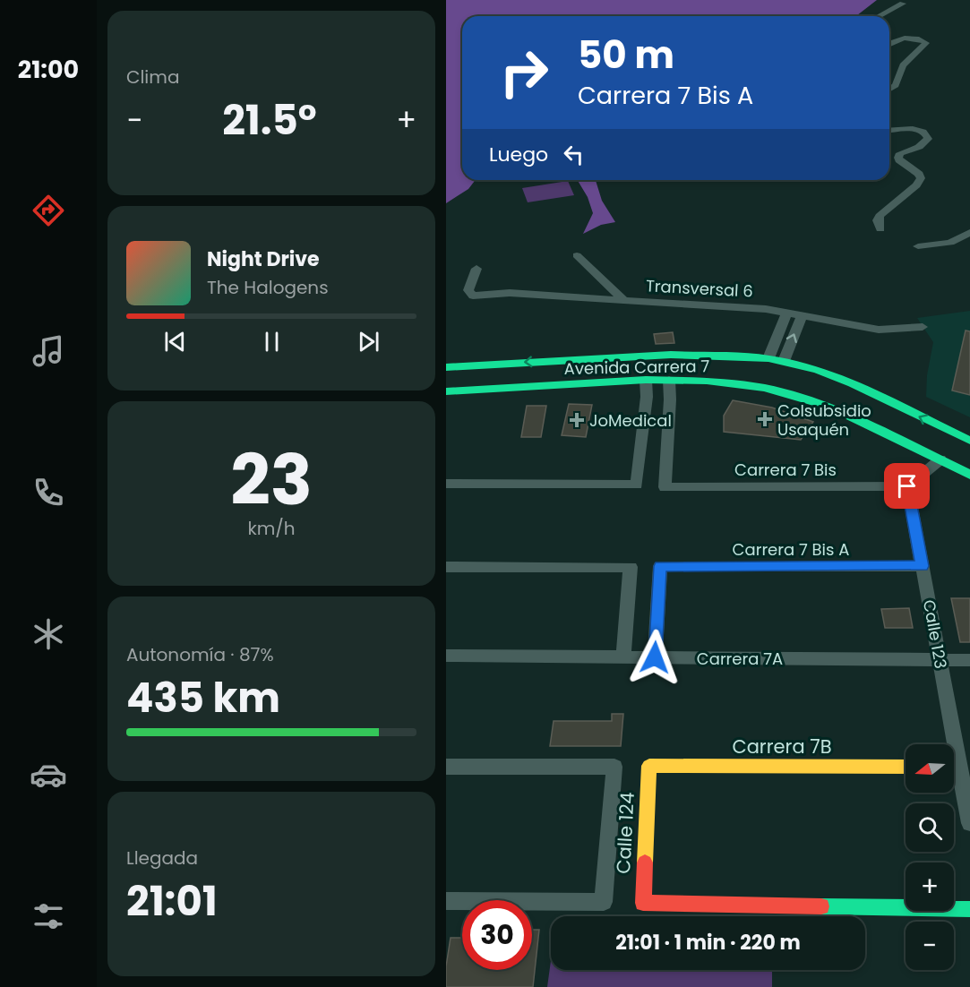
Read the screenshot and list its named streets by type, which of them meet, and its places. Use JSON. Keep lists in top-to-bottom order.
{
  "streets": {
    "main road": ["Avenida Carrera 7", "Carrera 7B", "Calle 124"],
    "street": [
      "Transversal 6",
      "Carrera 7 Bis",
      "Carrera 7 Bis A",
      "Calle 123",
      "Carrera 7A"
    ]
  },
  "crossings": [
    ["Avenida Carrera 7", "Carrera 7 Bis"],
    ["Carrera 7 Bis", "Calle 123"],
    ["Carrera 7 Bis A", "Calle 123"],
    ["Carrera 7 Bis A", "Carrera 7A"],
    ["Calle 123", "Carrera 7A"],
    ["Carrera 7B", "Calle 124"]
  ],
  "places": {
    "health": ["Colsubsidio Usaquén", "JoMedical"]
  },
  "north": "left",
  "page": {
    "tabs": "21:00",
    "tile": [
      "Clima",
      ["23", "km/h"],
      ["Autonomía · 87%", "435 km"],
      ["Llegada", "21:01"]
    ],
    "turn": ["50 m", "Carrera 7 Bis A"],
    "heat": ["−", "21.5°", "+"],
    "then": "Luego",
    "song": ["Night Drive", "The Halogens"],
    "map_buttons": ["+", "−"],
    "limit": "30",
    "trip": "21:01 · 1 min · 220 m"
  }
}
